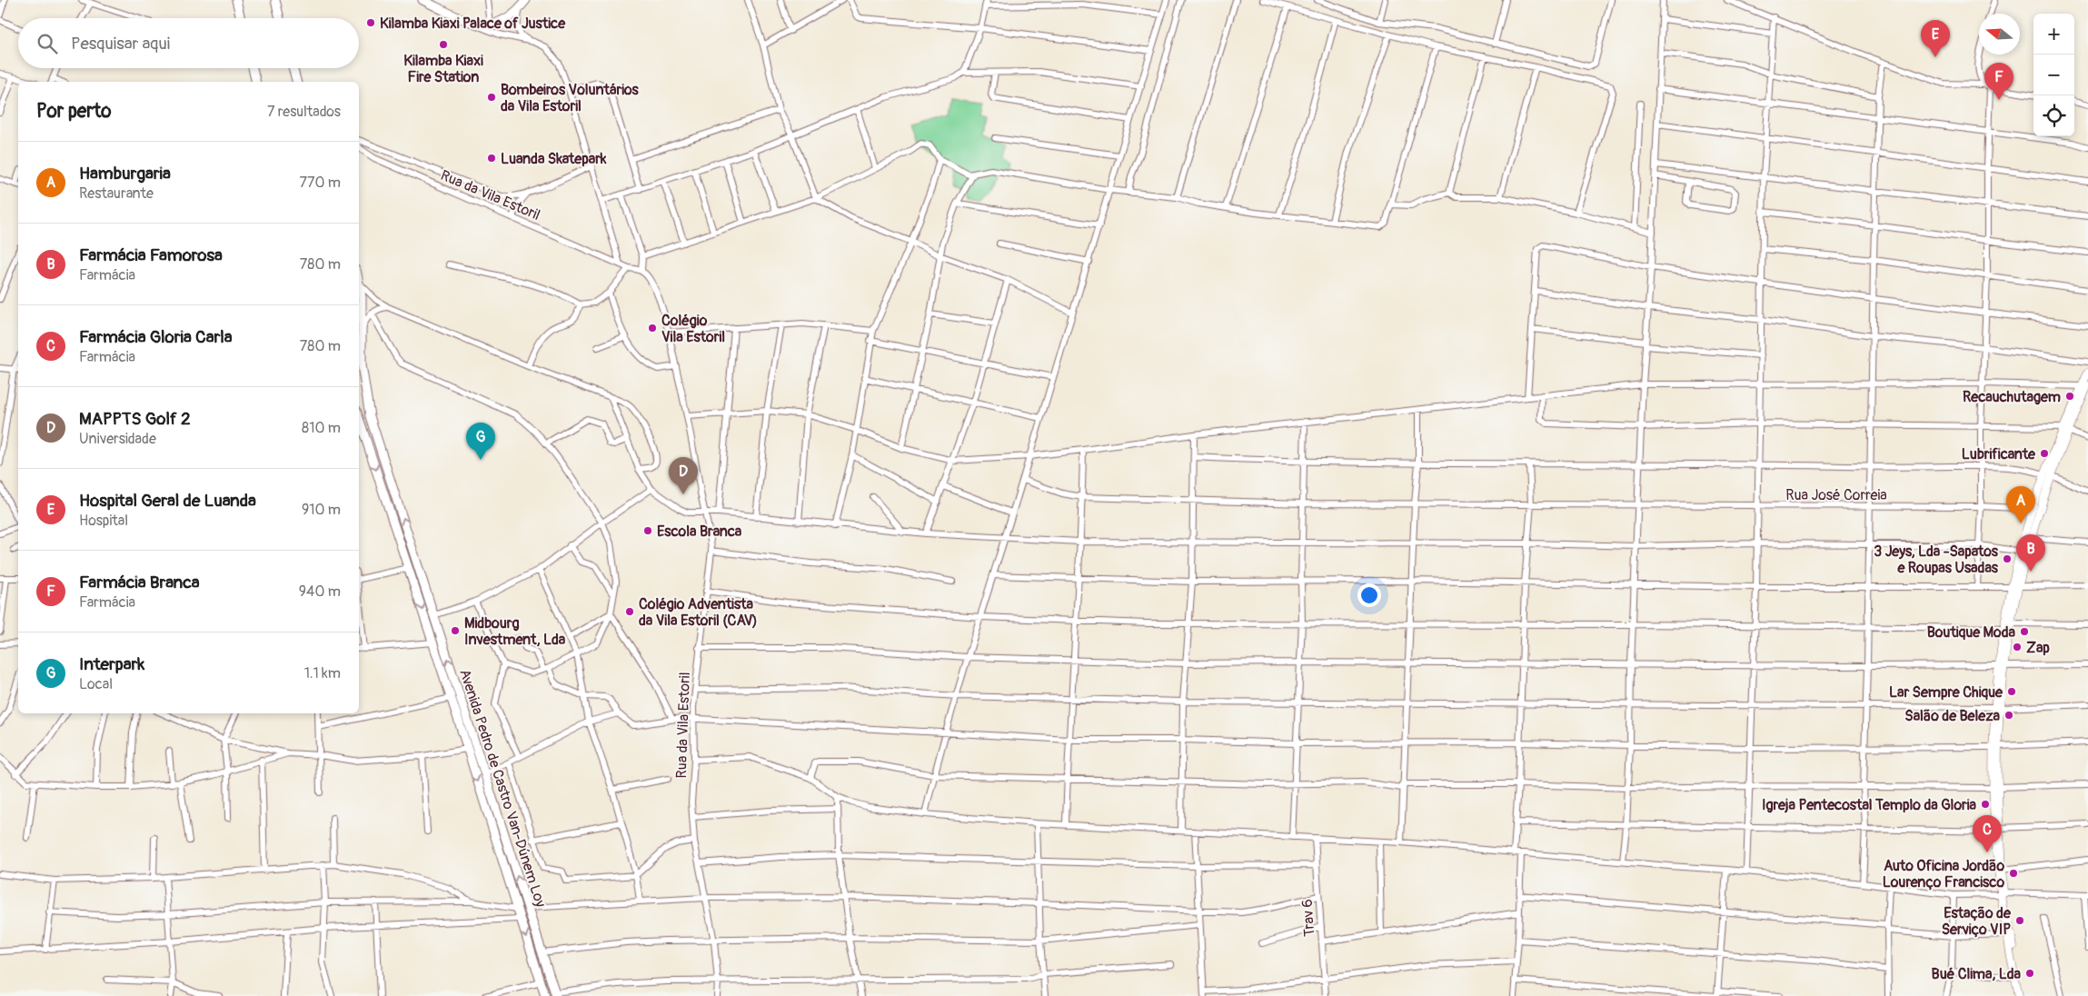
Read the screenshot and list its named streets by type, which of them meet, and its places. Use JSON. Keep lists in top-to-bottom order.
{
  "streets": {
    "highway": ["Avenida Pedro de Castro Van-Dúnem Loy"],
    "street": ["Rua da Vila Estoril", "Rua José Correia", "Trav 6"]
  },
  "places": [
    "Kilamba Kiaxi Palace of Justice",
    "Kilamba Kiaxi Fire Station",
    "Bombeiros Voluntários da Vila Estoril",
    "Luanda Skatepark",
    "Colégio Vila Estoril",
    "Recauchutagem",
    "Lubrificante",
    "Escola Branca",
    "3 Jeys, Lda -Sapatos e Roupas Usadas",
    "Colégio Adventista da Vila Estoril (CAV)",
    "Midbourg Investment, Lda",
    "Boutique Moda",
    "Zap",
    "Lar Sempre Chique",
    "Salão de Beleza",
    "Igreja Pentecostal Templo da Gloria",
    "Auto Oficina Jordão Lourenço Francisco",
    "Estação de Serviço VIP",
    "Bué Clima, Lda"
  ],
  "north": "left",
  "page": {
    "map_buttons": ["+", "−"],
    "search": "Pesquisar aqui",
    "pins": [
      "E",
      "F",
      "G",
      "D",
      "A",
      "B",
      "C"
    ],
    "heading": ["Por perto", "7 resultados"],
    "list": [
      {
        "mark": "A",
        "name": "Hamburgaria",
        "note": "Restaurante",
        "value": "770 m"
      },
      {
        "mark": "B",
        "name": "Farmácia Famorosa",
        "note": "Farmácia",
        "value": "780 m"
      },
      {
        "mark": "C",
        "name": "Farmácia Gloria Carla",
        "note": "Farmácia",
        "value": "780 m"
      },
      {
        "mark": "D",
        "name": "MAPPTS Golf 2",
        "note": "Universidade",
        "value": "810 m"
      },
      {
        "mark": "E",
        "name": "Hospital Geral de Luanda",
        "note": "Hospital",
        "value": "910 m"
      },
      {
        "mark": "F",
        "name": "Farmácia Branca",
        "note": "Farmácia",
        "value": "940 m"
      },
      {
        "mark": "G",
        "name": "Interpark",
        "note": "Local",
        "value": "1.1 km"
      }
    ]
  }
}
